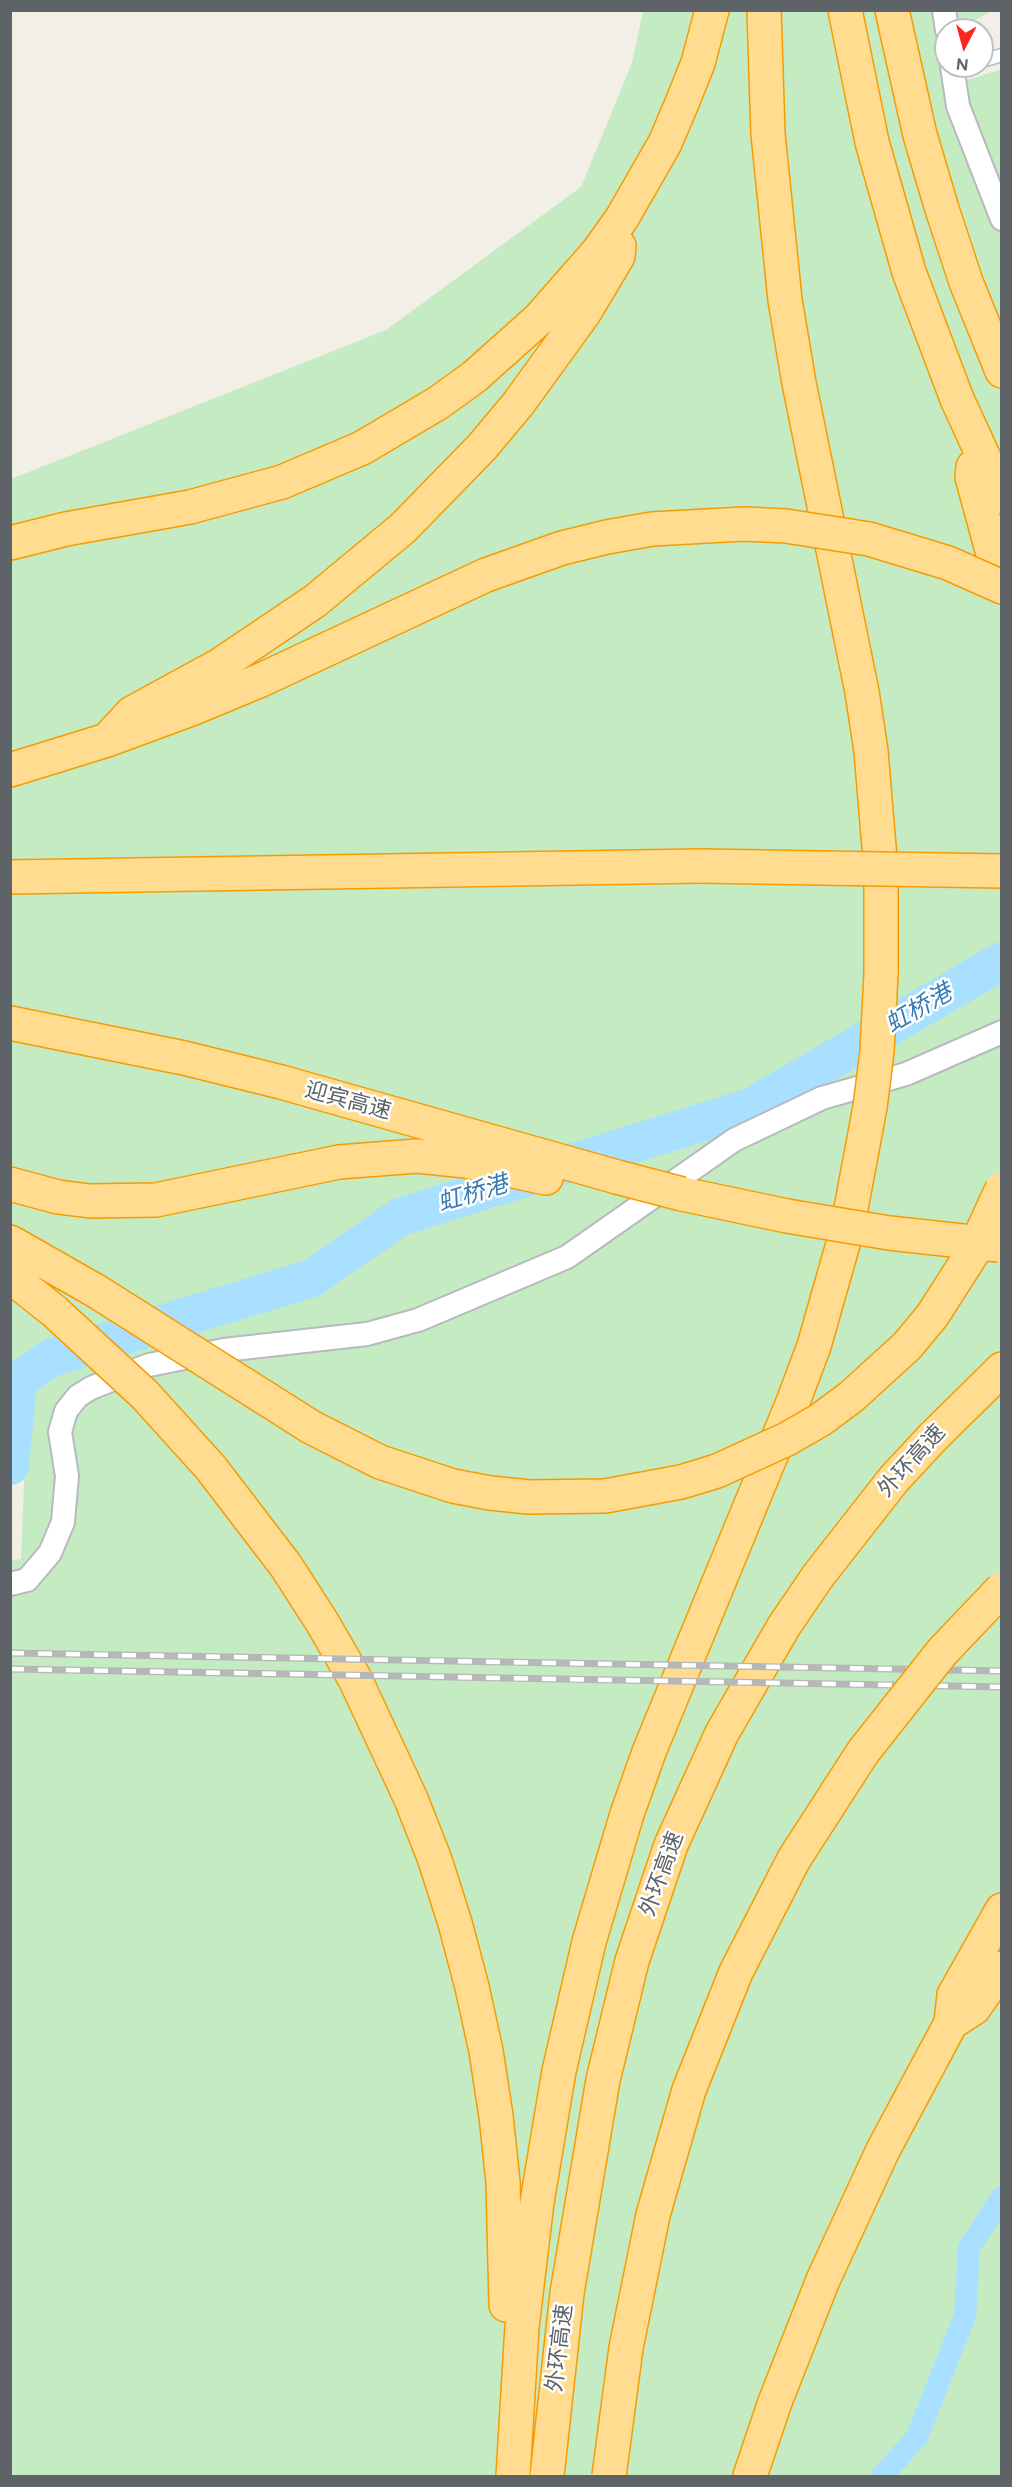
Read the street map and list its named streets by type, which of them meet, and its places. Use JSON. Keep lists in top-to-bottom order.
{
  "streets": {
    "highway": ["迎宾高速", "外环高速"]
  },
  "water": ["虹桥港"],
  "north": "bottom"
}
